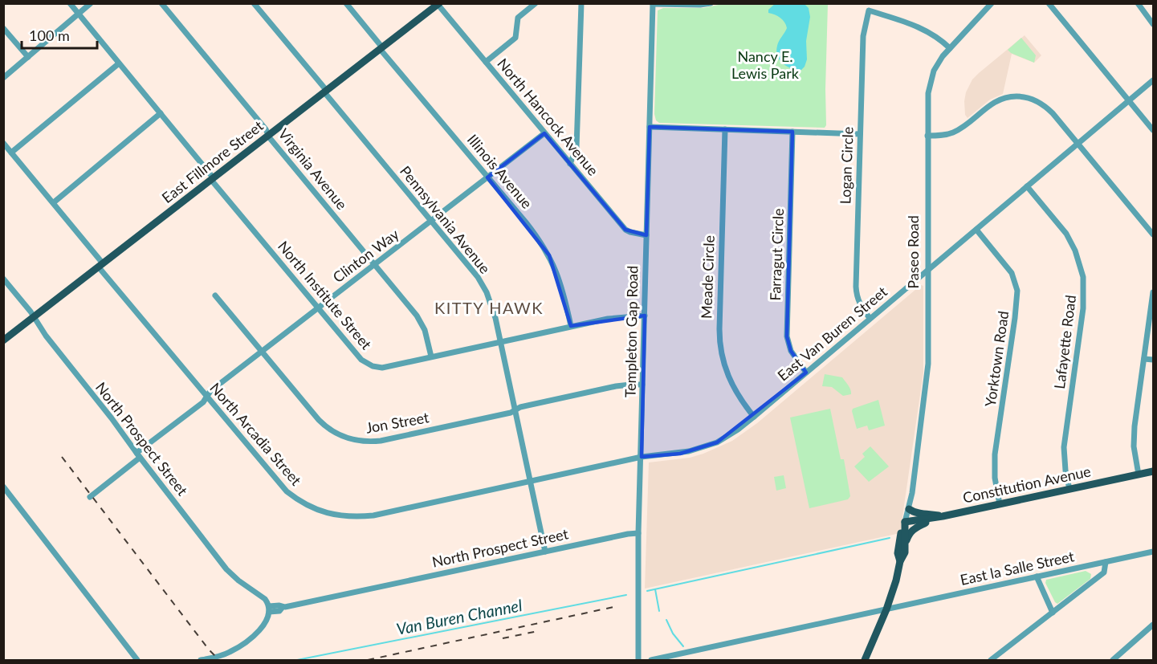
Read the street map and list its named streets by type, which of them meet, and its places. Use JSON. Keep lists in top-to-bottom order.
{
  "streets": {
    "main road": ["East Fillmore Street", "Paseo Road", "Constitution Avenue"],
    "street": [
      "North Hancock Avenue",
      "Logan Circle",
      "Virginia Avenue",
      "Illinois Avenue",
      "Pennsylvania Avenue",
      "Farragut Circle",
      "Clinton Way",
      "Meade Circle",
      "North Institute Street",
      "Templeton Gap Road",
      "East Van Buren Street",
      "Lafayette Road",
      "Yorktown Road",
      "Jon Street",
      "North Arcadia Street",
      "North Prospect Street",
      "East la Salle Street"
    ]
  },
  "crossings": [
    ["North Hancock Avenue", "East Fillmore Street"],
    ["North Hancock Avenue", "Clinton Way"],
    ["North Hancock Avenue", "Templeton Gap Road"],
    ["East Fillmore Street", "Virginia Avenue"],
    ["East Fillmore Street", "Illinois Avenue"],
    ["East Fillmore Street", "Pennsylvania Avenue"],
    ["East Fillmore Street", "North Institute Street"],
    ["East Fillmore Street", "North Arcadia Street"],
    ["East Fillmore Street", "North Prospect Street"],
    ["Logan Circle", "Paseo Road"],
    ["Logan Circle", "East Van Buren Street"],
    ["Virginia Avenue", "Clinton Way"],
    ["Virginia Avenue", "North Institute Street"],
    ["Illinois Avenue", "Clinton Way"],
    ["Illinois Avenue", "North Institute Street"],
    ["Pennsylvania Avenue", "Clinton Way"],
    ["Pennsylvania Avenue", "North Institute Street"],
    ["Pennsylvania Avenue", "Jon Street"],
    ["Pennsylvania Avenue", "North Arcadia Street"],
    ["Pennsylvania Avenue", "North Prospect Street"],
    ["Paseo Road", "East Van Buren Street"],
    ["Paseo Road", "Constitution Avenue"],
    ["Paseo Road", "East la Salle Street"],
    ["Farragut Circle", "East Van Buren Street"],
    ["Clinton Way", "North Institute Street"],
    ["Clinton Way", "Jon Street"],
    ["Clinton Way", "North Arcadia Street"],
    ["Clinton Way", "North Prospect Street"],
    ["Meade Circle", "East Van Buren Street"],
    ["North Institute Street", "Templeton Gap Road"],
    ["Templeton Gap Road", "East Van Buren Street"],
    ["Templeton Gap Road", "Jon Street"],
    ["Templeton Gap Road", "North Arcadia Street"],
    ["Templeton Gap Road", "North Prospect Street"],
    ["East Van Buren Street", "Lafayette Road"],
    ["East Van Buren Street", "Yorktown Road"],
    ["East Van Buren Street", "North Arcadia Street"],
    ["Lafayette Road", "Constitution Avenue"],
    ["Yorktown Road", "Constitution Avenue"]
  ],
  "districts": ["KITTY HAWK"],
  "water": ["Van Buren Channel"],
  "parks": ["Nancy E. Lewis Park"],
  "scale_bar": "100 m"
}
